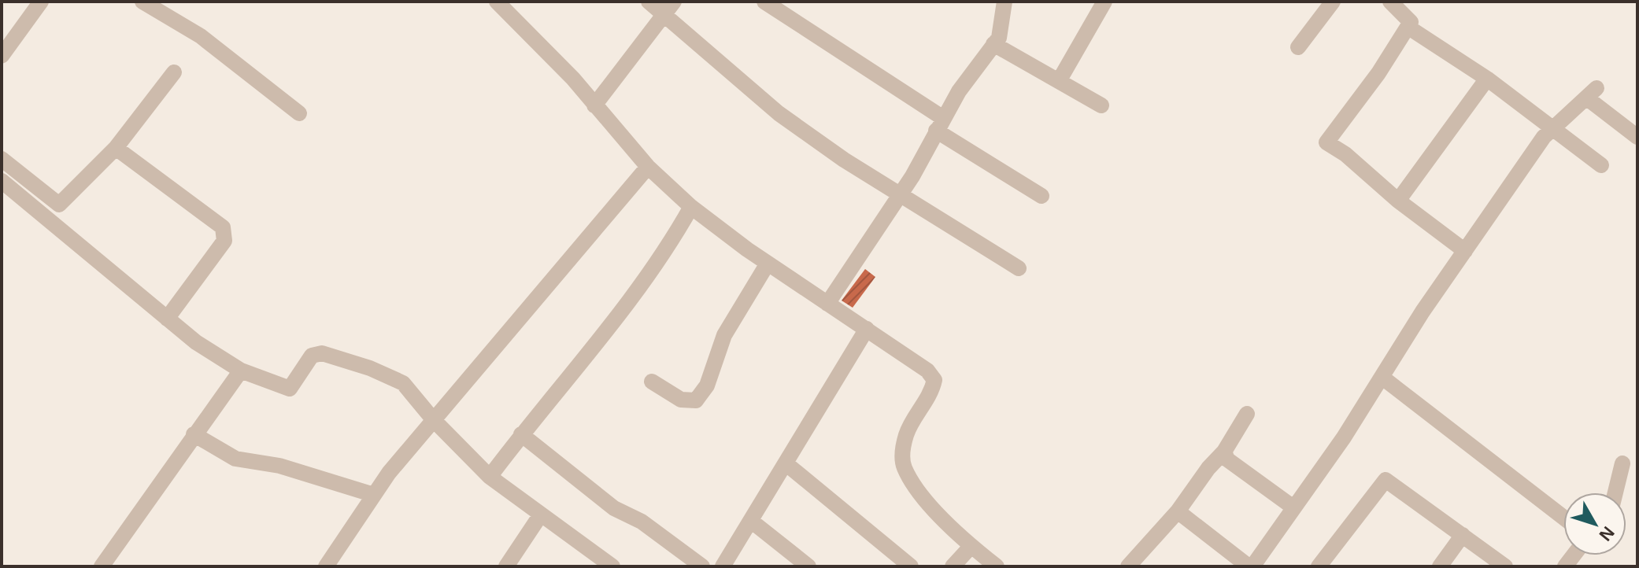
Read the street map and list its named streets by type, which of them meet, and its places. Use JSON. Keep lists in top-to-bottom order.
{
  "north": "bottom right"
}
